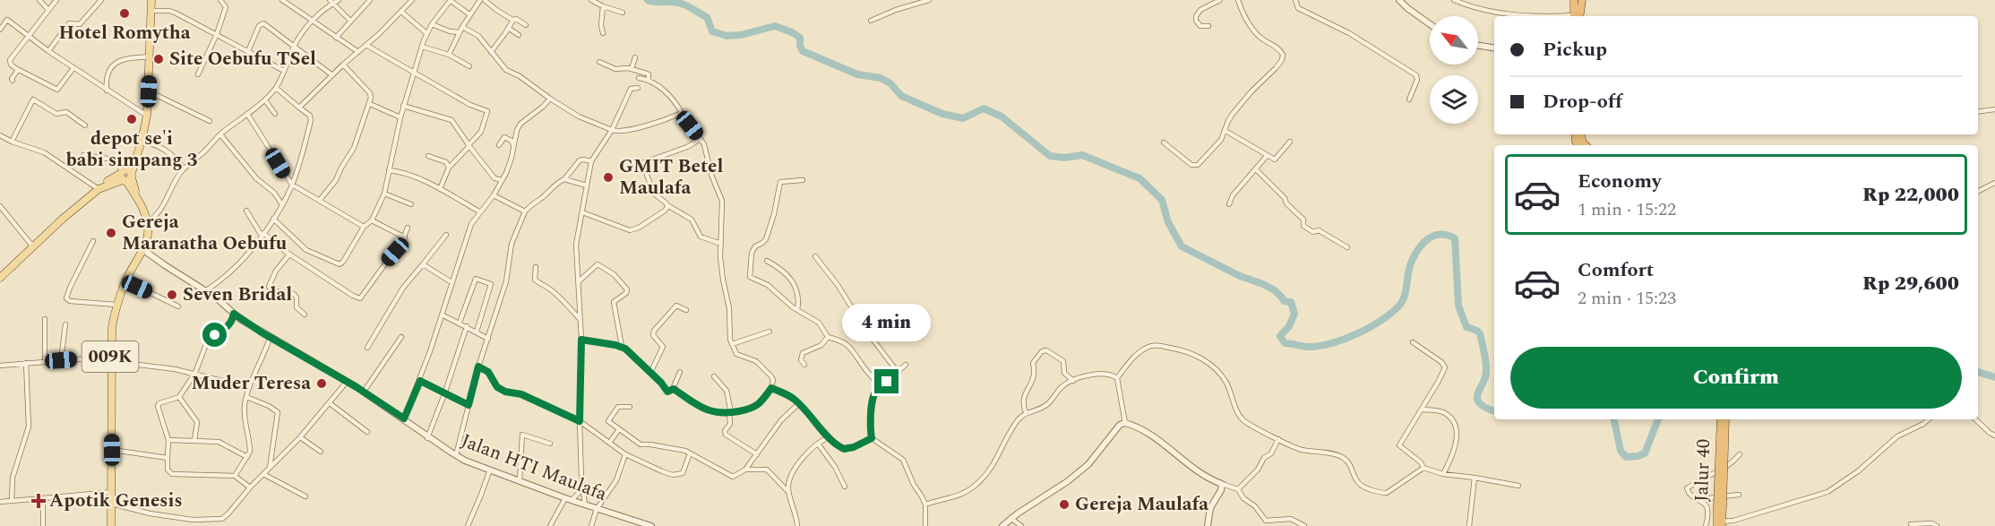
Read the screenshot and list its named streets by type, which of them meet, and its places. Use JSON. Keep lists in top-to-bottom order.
{
  "streets": {
    "highway": ["Jalur 40"],
    "main road": ["009K"],
    "street": ["Jalan HTI Maulafa"]
  },
  "crossings": [
    ["009K", "Jalan HTI Maulafa"]
  ],
  "places": {
    "other": [
      "Hotel Romytha",
      "Site Oebufu TSel",
      "depot se'i babi simpang 3",
      "GMIT Betel Maulafa",
      "Gereja Maranatha Oebufu",
      "Seven Bridal",
      "Muder Teresa",
      "Gereja Maulafa"
    ],
    "health": ["Apotik Genesis"]
  },
  "north": "top left",
  "page": {
    "banner": ["Pickup", "Drop-off"],
    "list": [
      {
        "name": "Economy",
        "note": "1 min · 15:22",
        "value": "Rp 22,000"
      },
      {
        "name": "Comfort",
        "note": "2 min · 15:23",
        "value": "Rp 29,600"
      }
    ],
    "bubble": "4 min",
    "buttons": "Confirm"
  }
}
